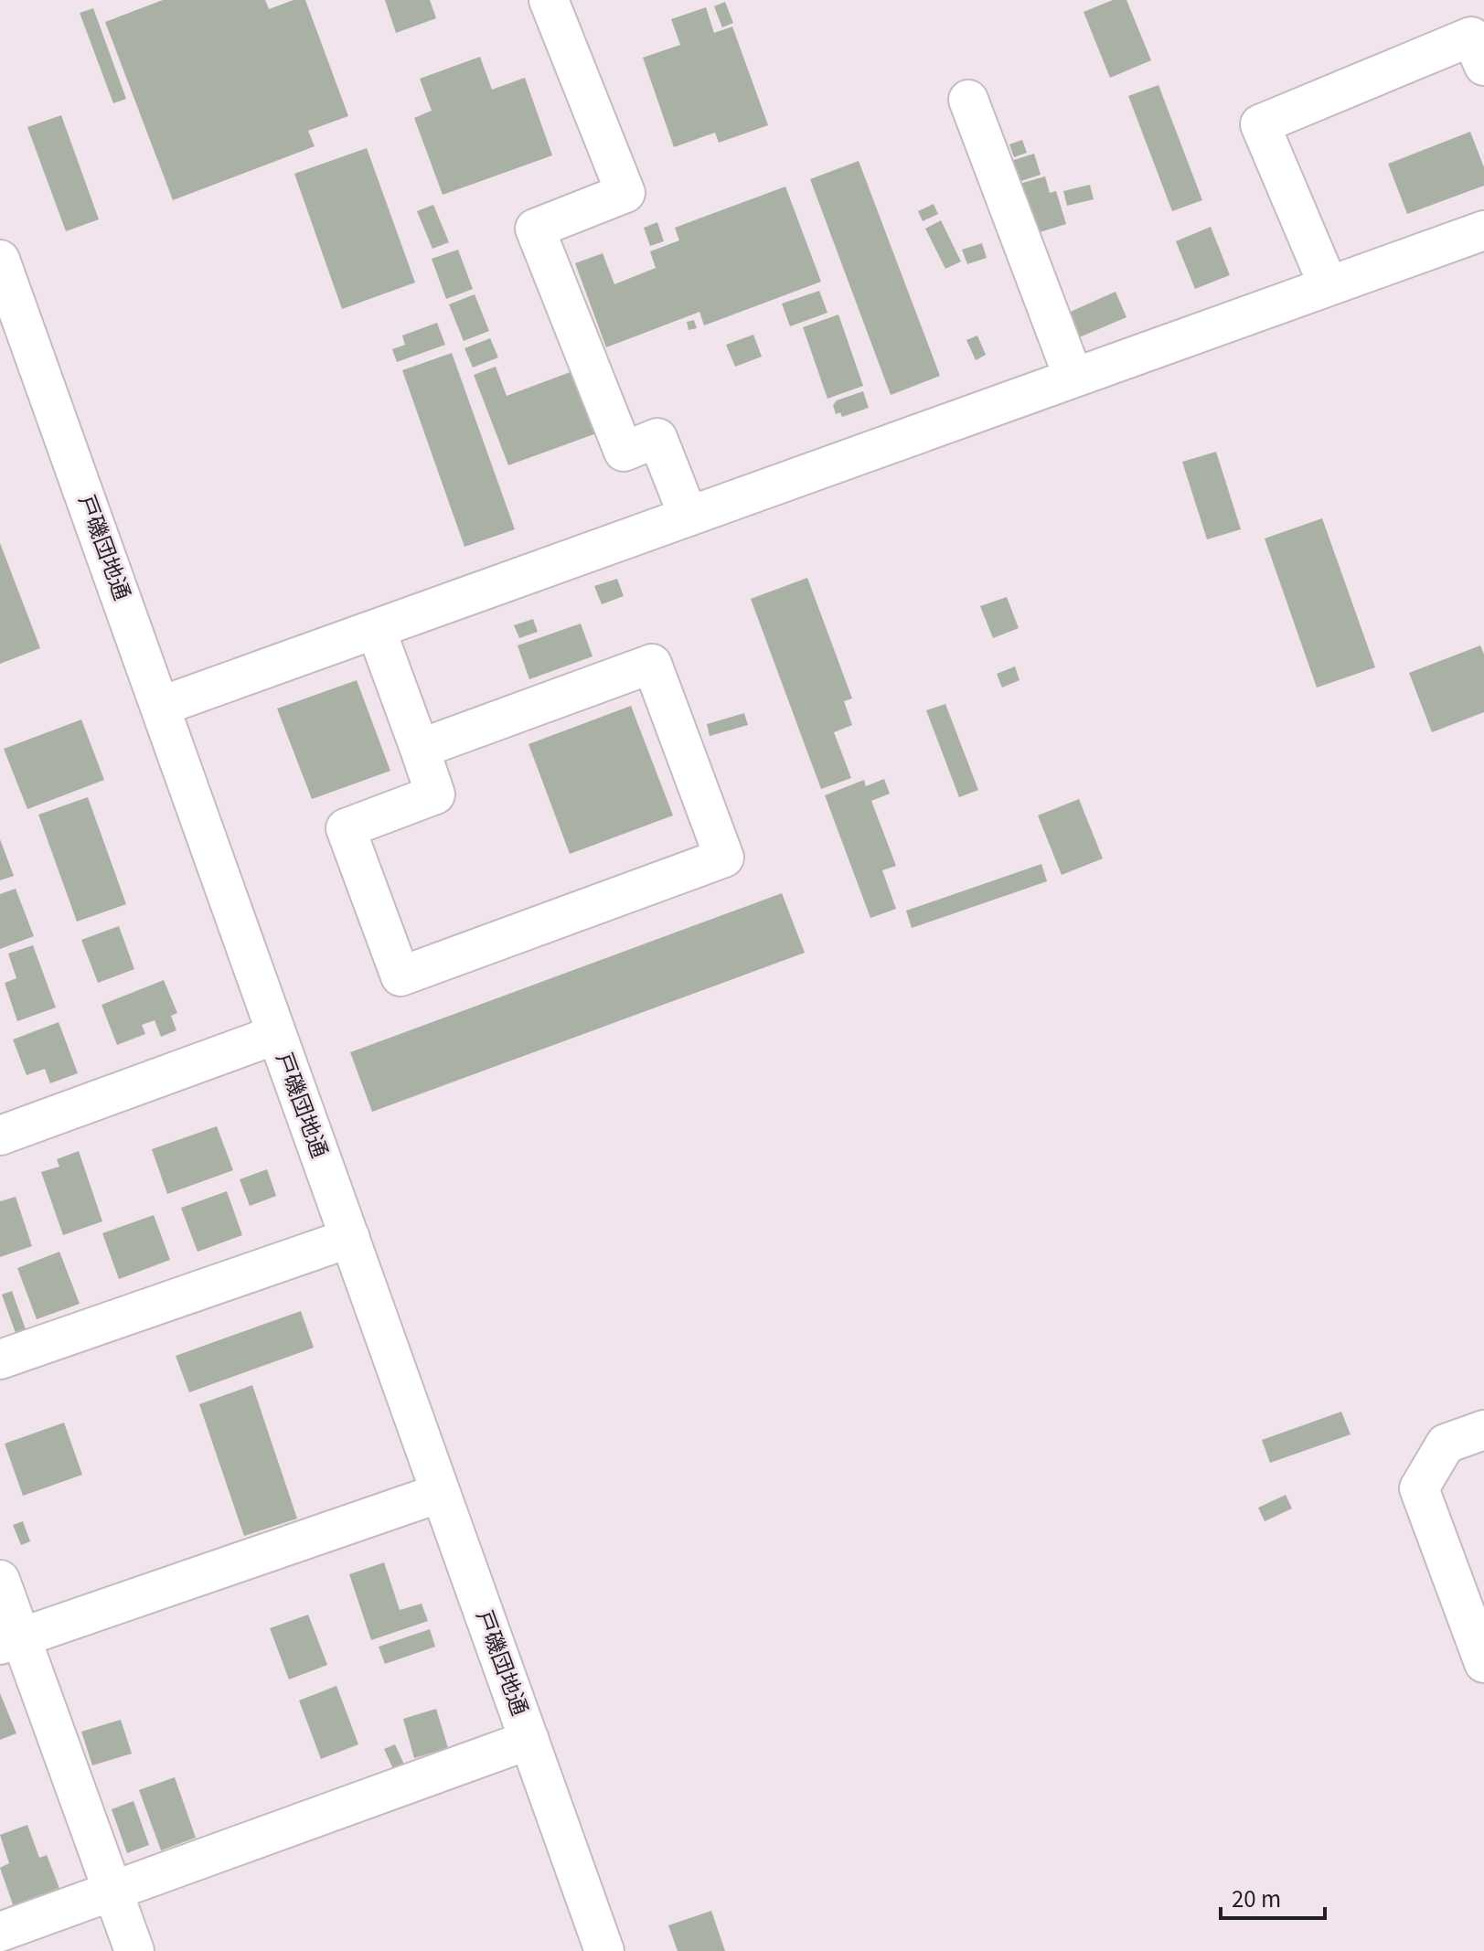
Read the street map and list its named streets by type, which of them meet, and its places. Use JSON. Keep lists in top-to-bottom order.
{
  "streets": {
    "street": ["戸磯団地通"]
  },
  "scale_bar": "20 m"
}
